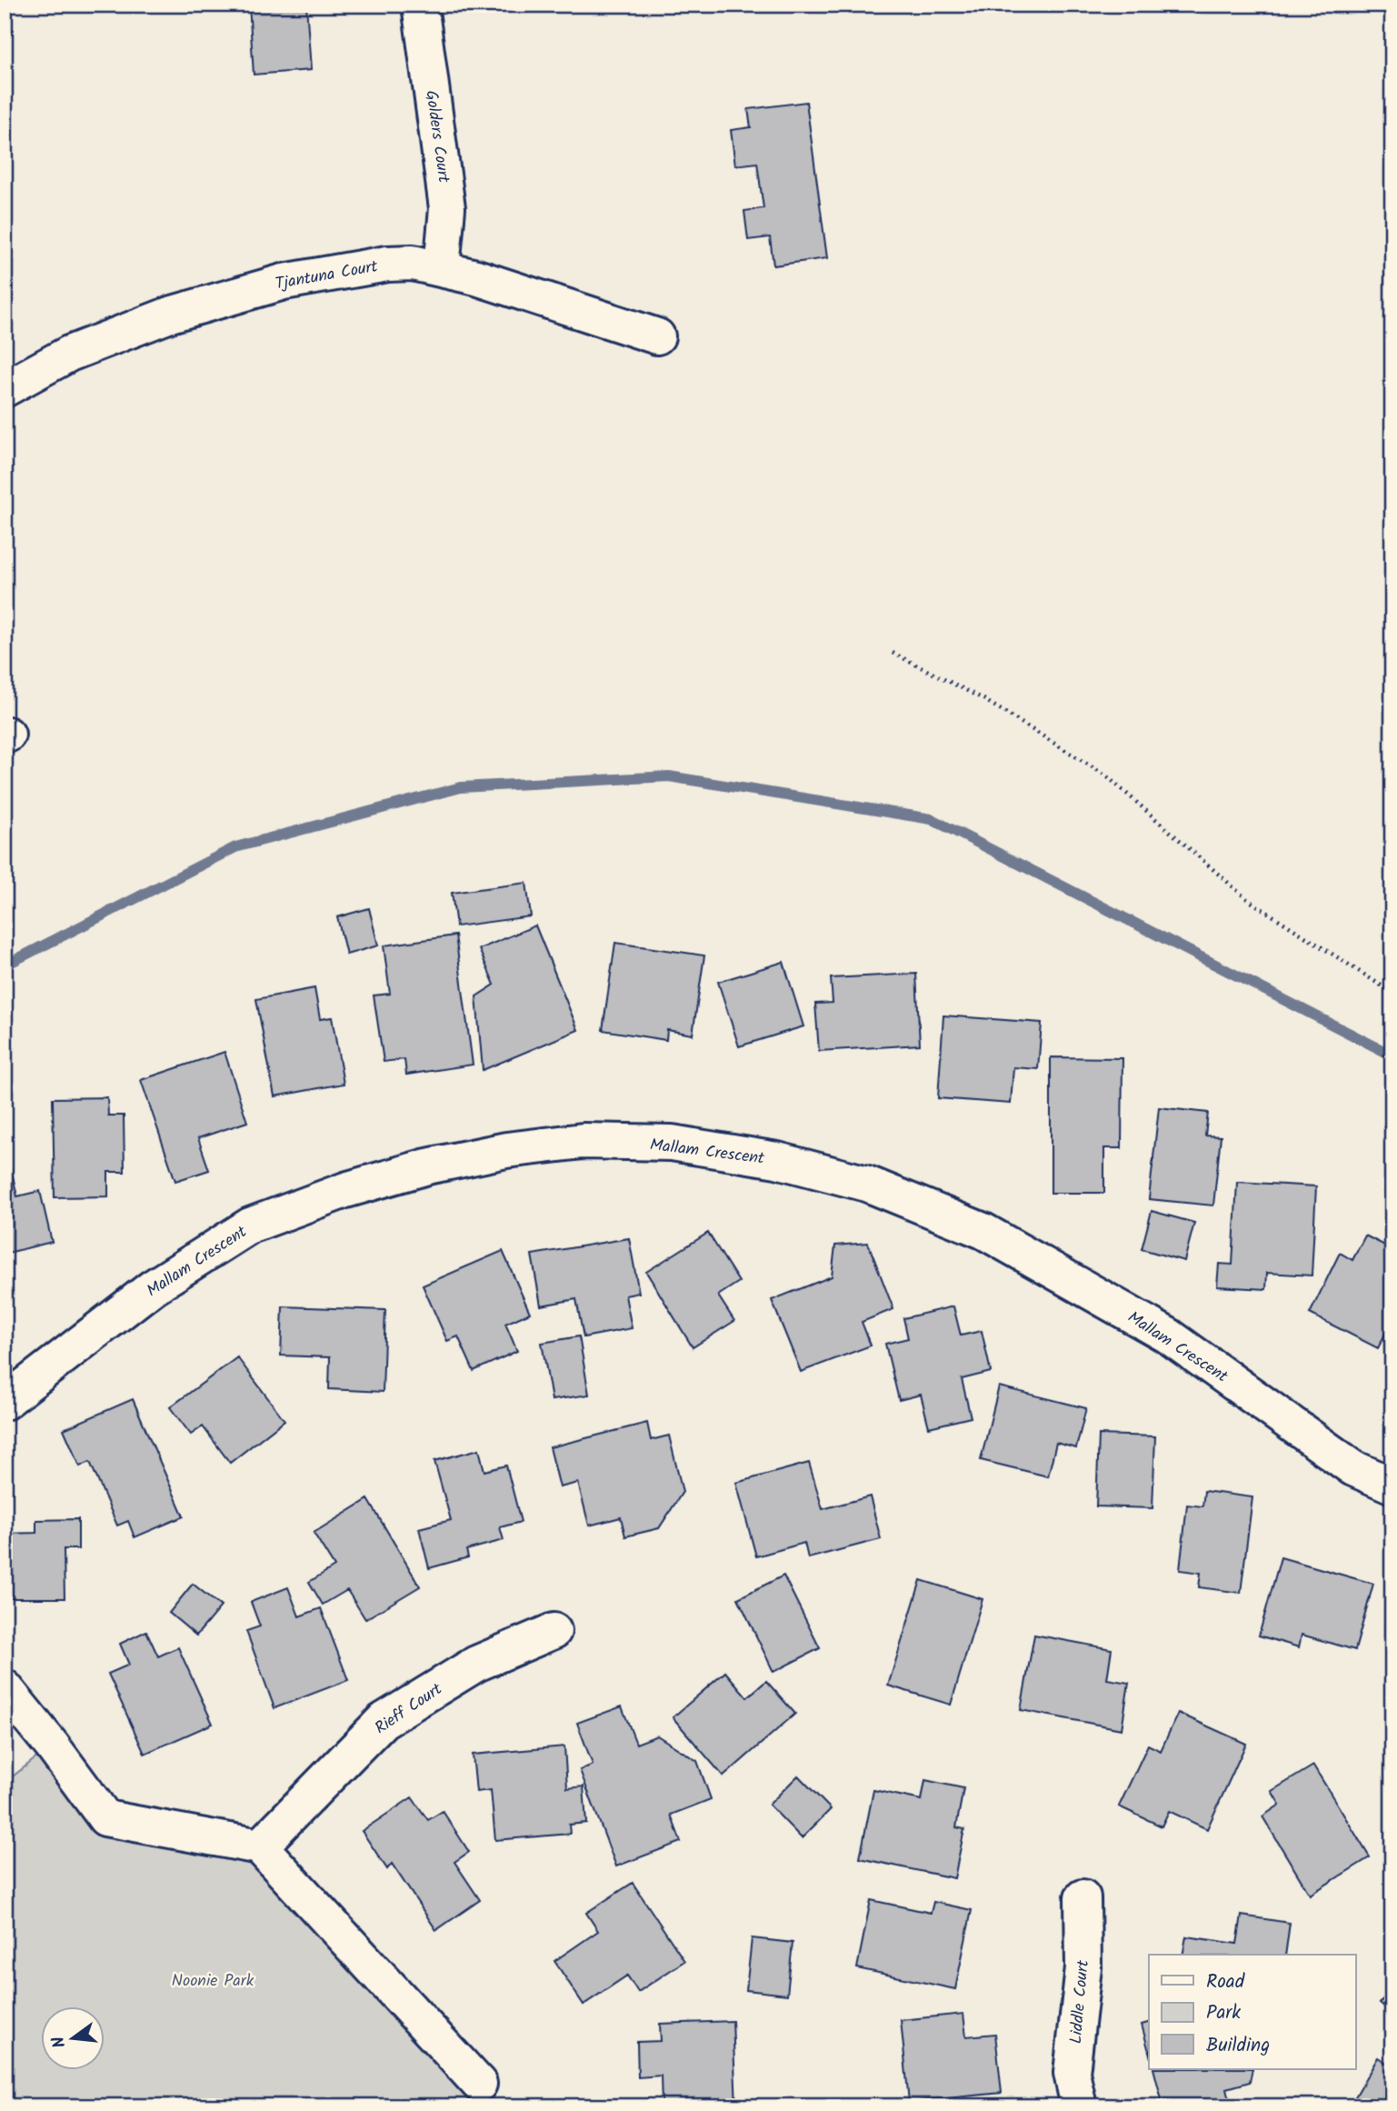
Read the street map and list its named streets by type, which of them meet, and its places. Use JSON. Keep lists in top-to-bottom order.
{
  "streets": {
    "street": [
      "Golders Court",
      "Tjantuna Court",
      "Mallam Crescent",
      "Rieff Court",
      "Liddle Court"
    ]
  },
  "crossings": [
    ["Golders Court", "Tjantuna Court"]
  ],
  "parks": ["Noonie Park"],
  "legend": ["Road", "Park", "Building"],
  "north": "left"
}
